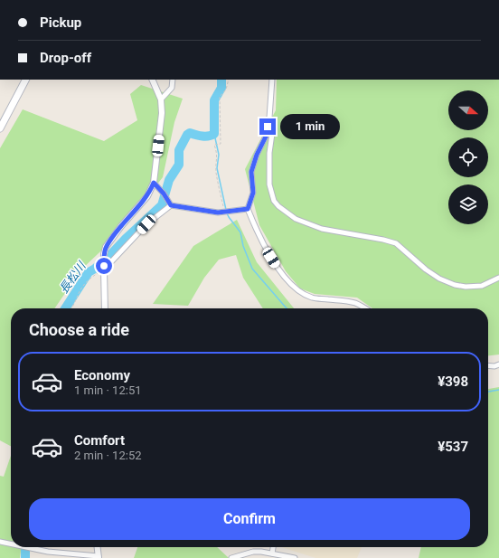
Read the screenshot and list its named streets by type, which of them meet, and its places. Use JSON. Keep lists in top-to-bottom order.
{
  "water": ["長松川"],
  "north": "right",
  "page": {
    "banner": ["Pickup", "Drop-off"],
    "bubble": "1 min",
    "heading": "Choose a ride",
    "list": [
      {
        "name": "Economy",
        "note": "1 min · 12:51",
        "value": "¥398"
      },
      {
        "name": "Comfort",
        "note": "2 min · 12:52",
        "value": "¥537"
      }
    ],
    "buttons": "Confirm"
  }
}
